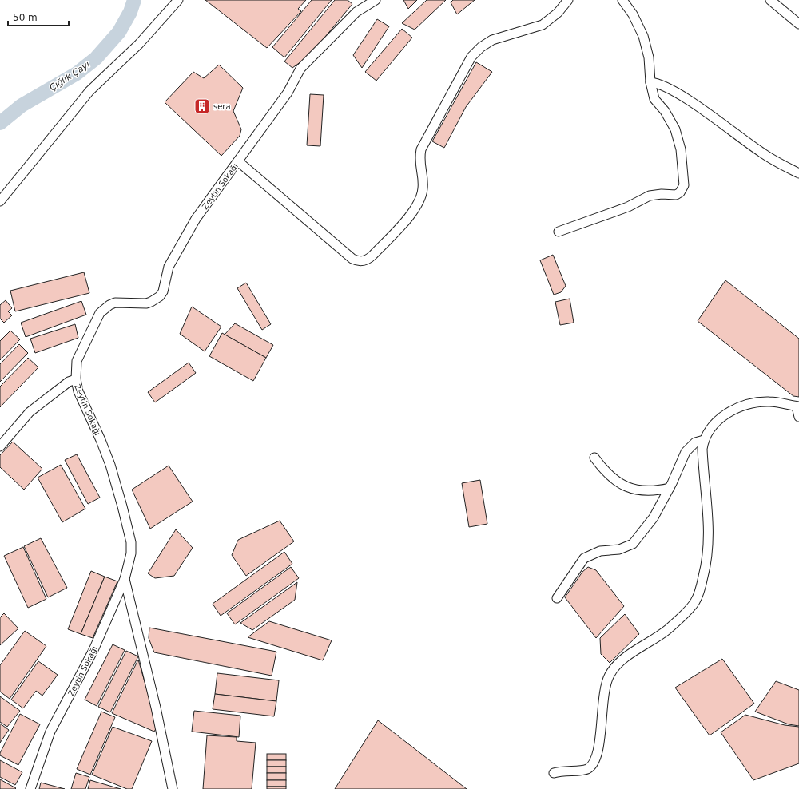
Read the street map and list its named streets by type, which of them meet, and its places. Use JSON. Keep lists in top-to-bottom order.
{
  "streets": {
    "street": ["Zeytin Sokağı"]
  },
  "water": ["Çığlık Çayı"],
  "places": {
    "building": ["sera"]
  },
  "scale_bar": "50 m"
}
